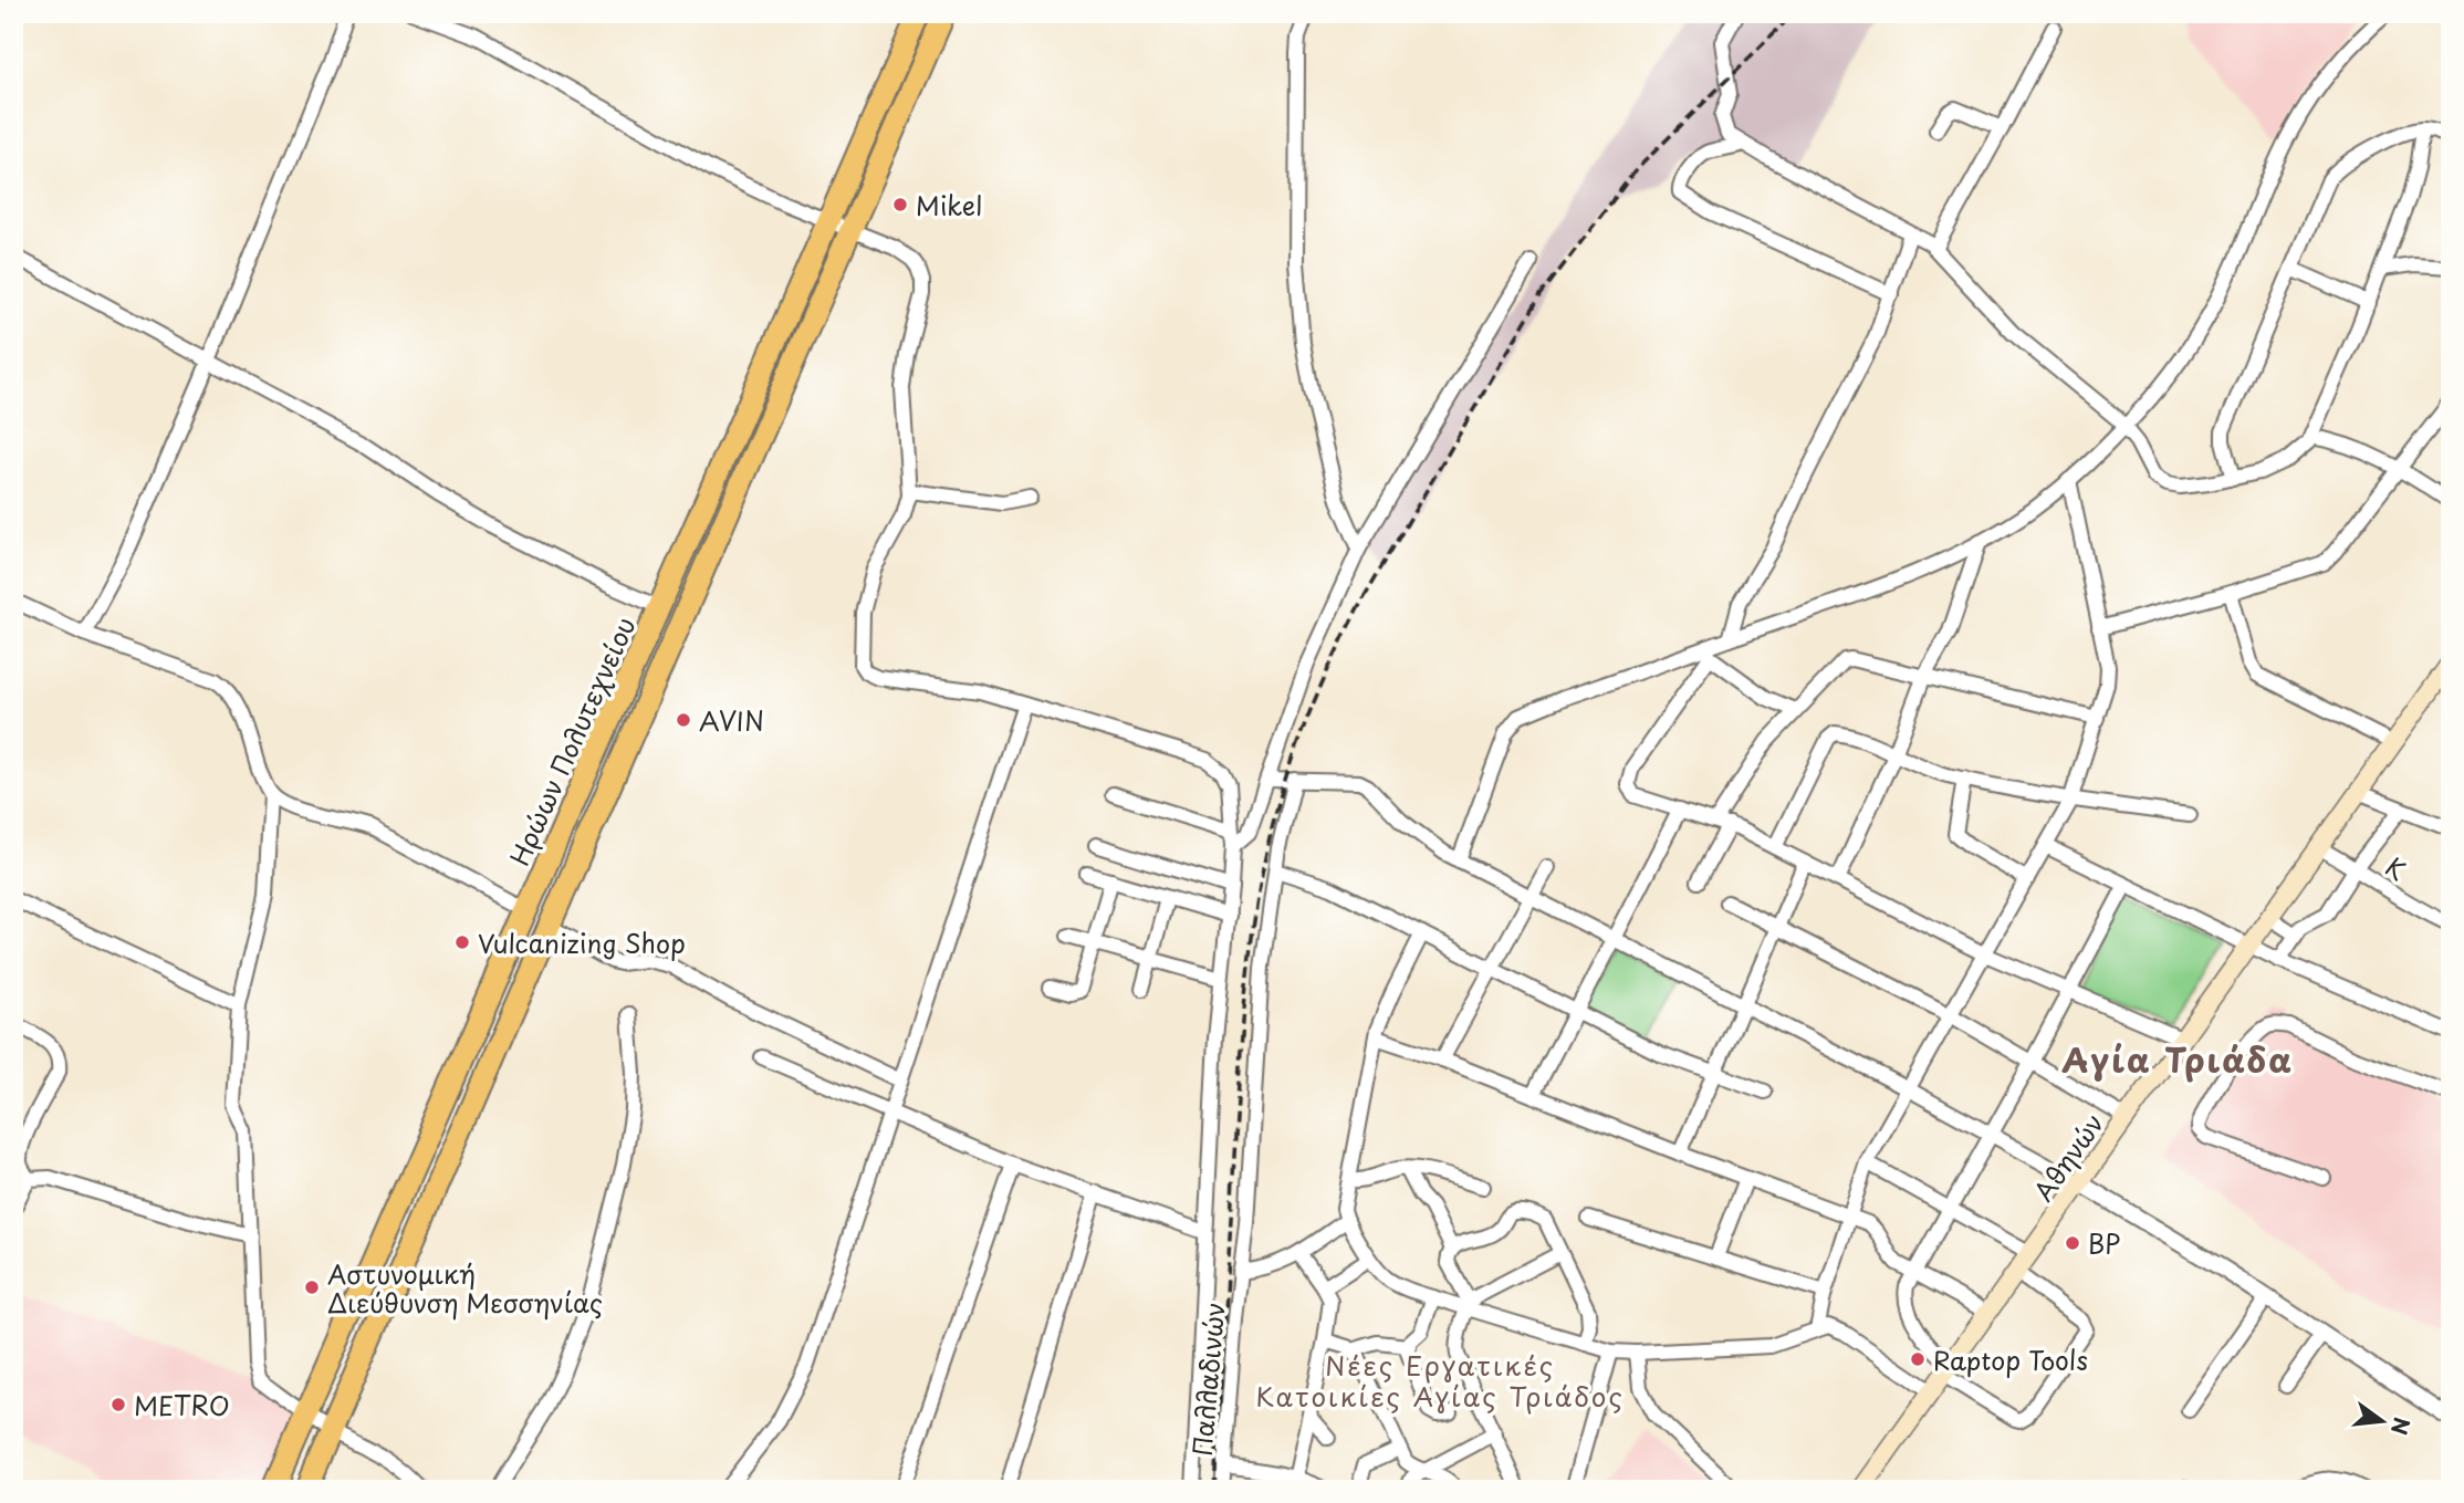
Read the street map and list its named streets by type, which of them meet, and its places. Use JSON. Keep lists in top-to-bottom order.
{
  "streets": {
    "main road": ["Ηρώων Πολυτεχνείου", "Αθηνών"],
    "street": ["Κ", "Παλλαδινών"]
  },
  "crossings": [
    ["Κ", "Αθηνών"]
  ],
  "districts": ["Αγία Τριάδα", "Νέες Εργατικές Κατοικίες Αγίας Τριάδος"],
  "places": [
    "Mikel",
    "AVIN",
    "Vulcanizing Shop",
    "BP",
    "Αστυνομική Διεύθυνση Μεσσηνίας",
    "Raptop Tools",
    "METRO"
  ],
  "north": "right"
}
